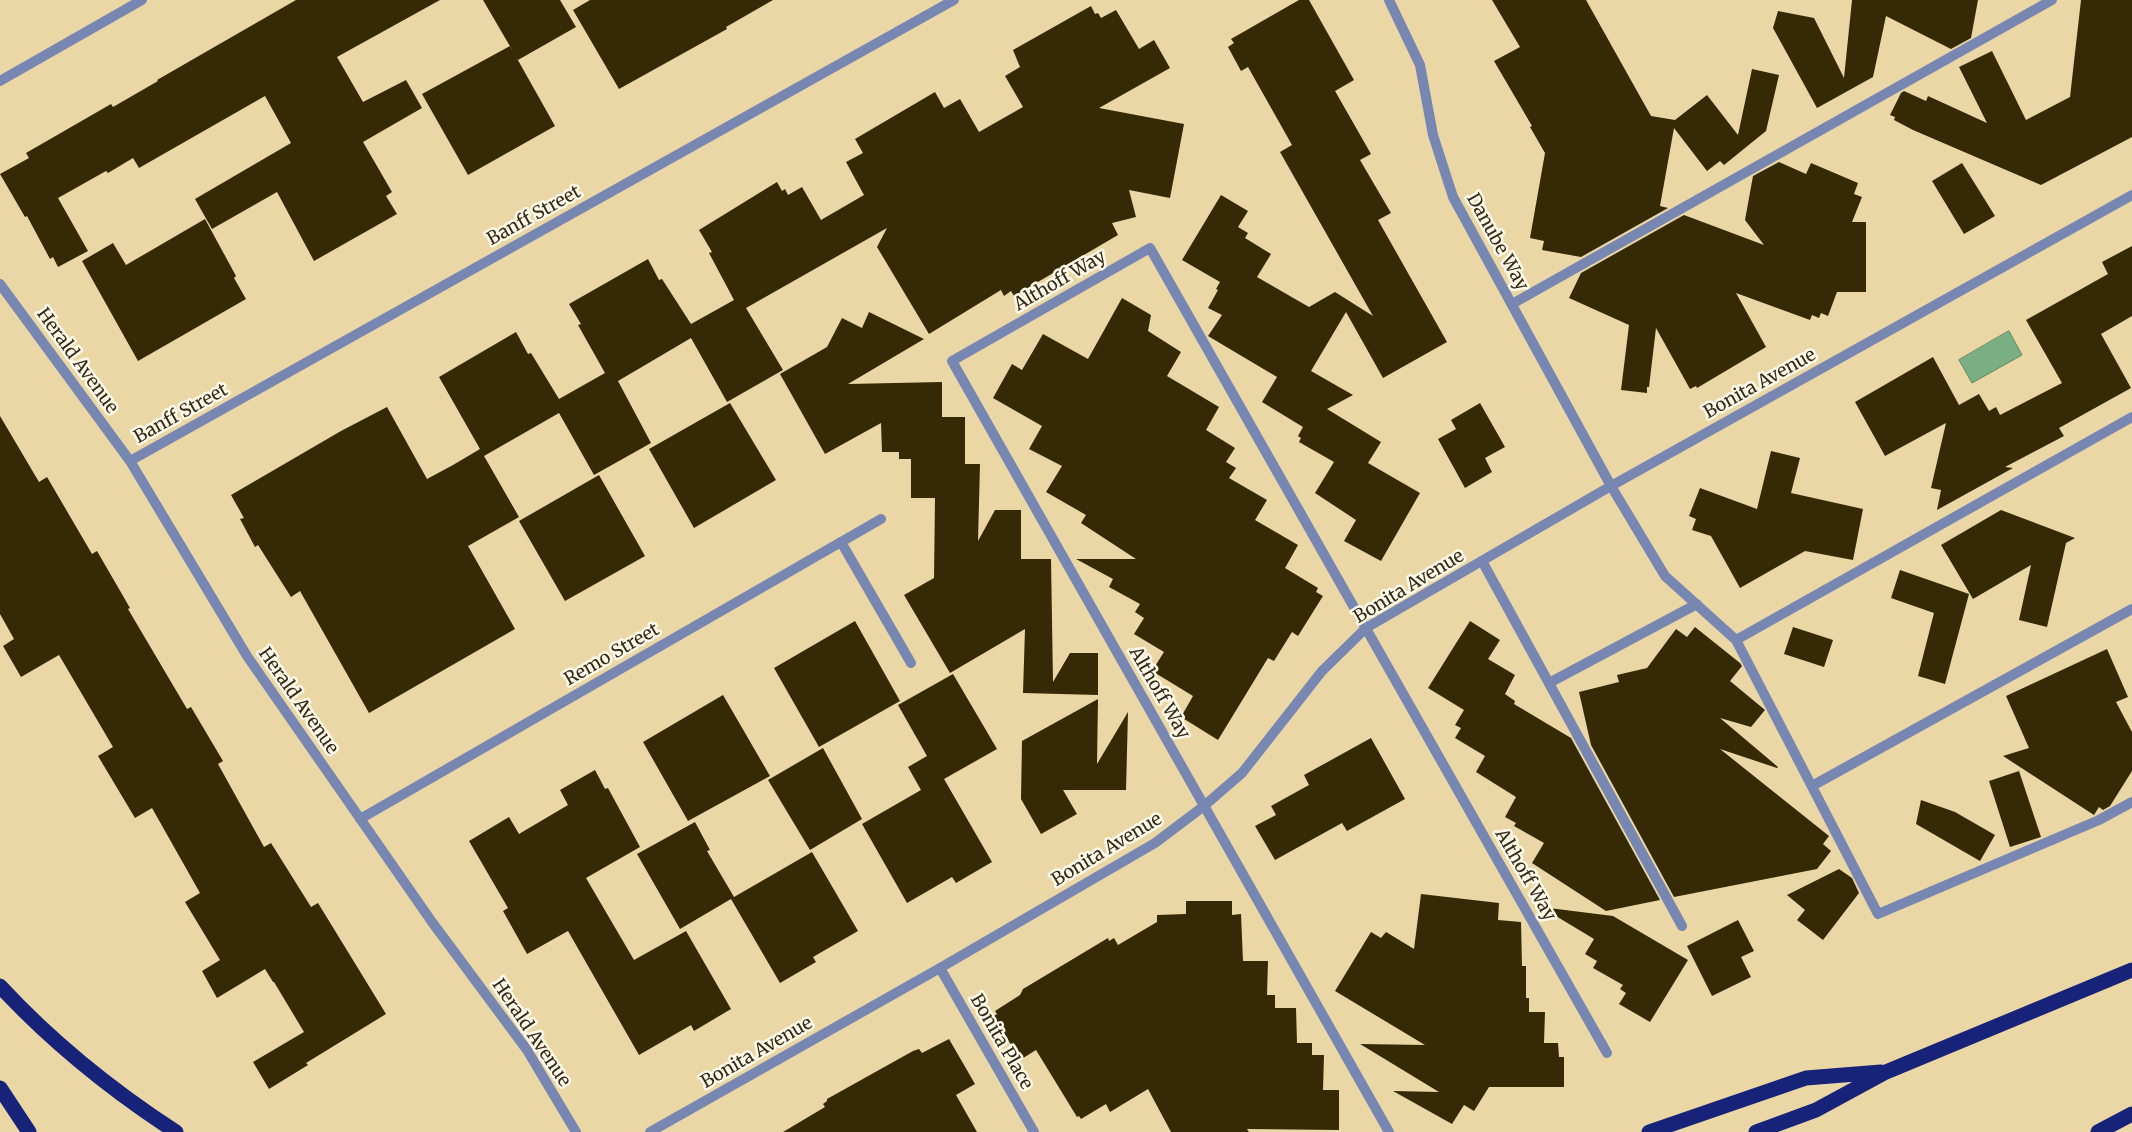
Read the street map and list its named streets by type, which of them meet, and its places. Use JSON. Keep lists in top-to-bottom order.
{
  "streets": {
    "street": [
      "Banff Street",
      "Danube Way",
      "Althoff Way",
      "Herald Avenue",
      "Bonita Avenue",
      "Remo Street",
      "Bonita Place"
    ]
  },
  "crossings": [
    ["Banff Street", "Herald Avenue"],
    ["Danube Way", "Bonita Avenue"],
    ["Althoff Way", "Bonita Avenue"],
    ["Herald Avenue", "Remo Street"],
    ["Bonita Avenue", "Bonita Place"]
  ]
}
